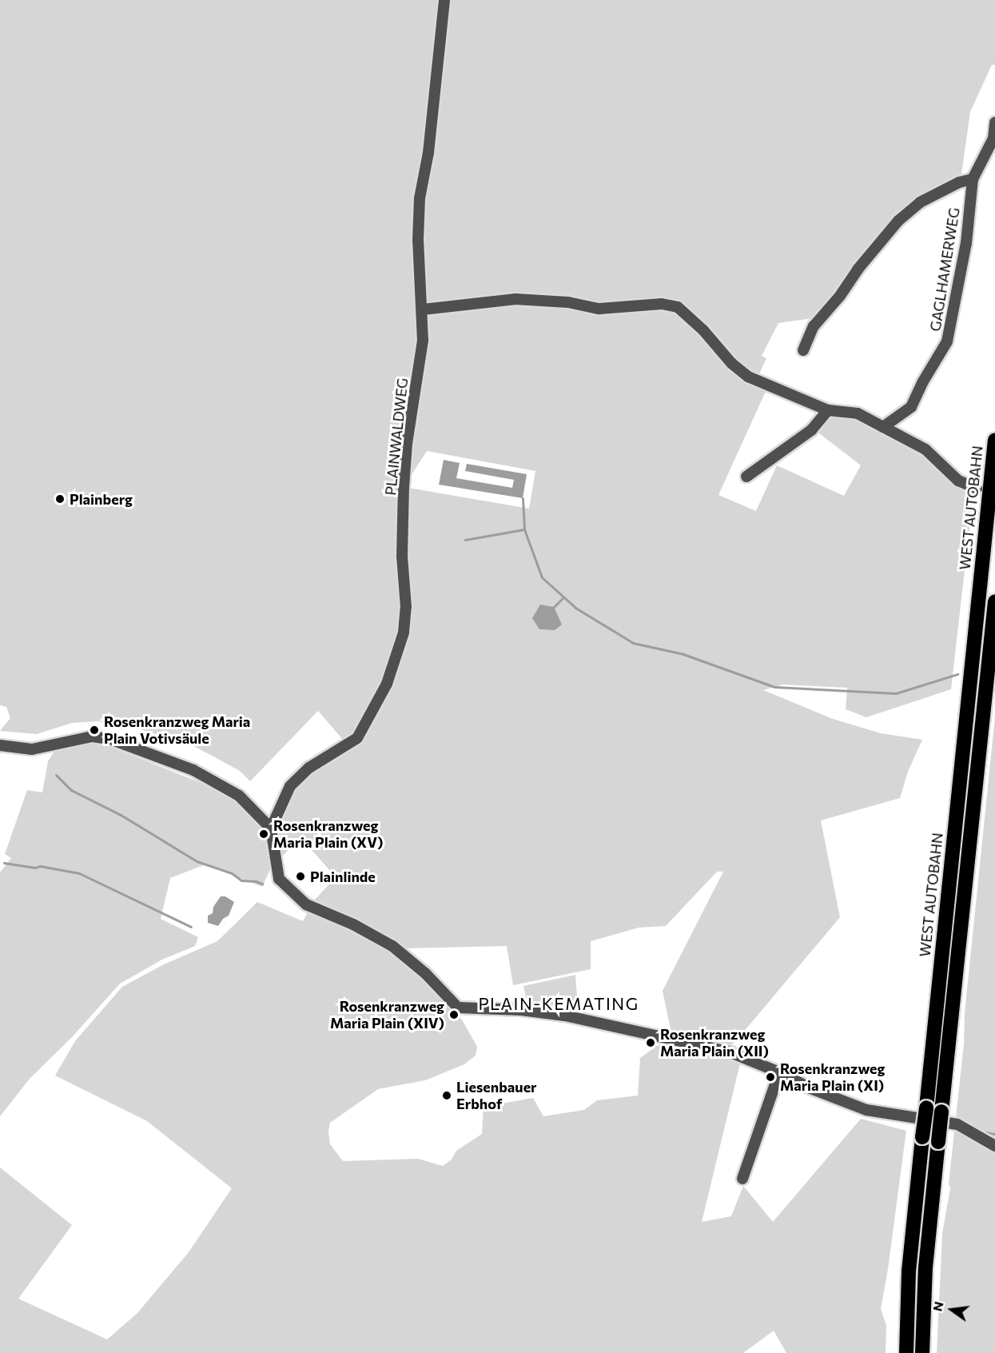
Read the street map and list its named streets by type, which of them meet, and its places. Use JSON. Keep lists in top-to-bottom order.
{
  "streets": {
    "highway": ["WEST AUTOBAHN"],
    "street": ["GAGLHAMERWEG", "PLAINWALDWEG"]
  },
  "districts": ["PLAIN-KEMATING"],
  "places": [
    "Plainberg",
    "Rosenkranzweg Maria Plain Votivsäule",
    "Rosenkranzweg Maria Plain (XV)",
    "Plainlinde",
    "Rosenkranzweg Maria Plain (XIV)",
    "Rosenkranzweg Maria Plain (XII)",
    "Rosenkranzweg Maria Plain (XI)",
    "Liesenbauer Erbhof"
  ],
  "north": "left"
}
